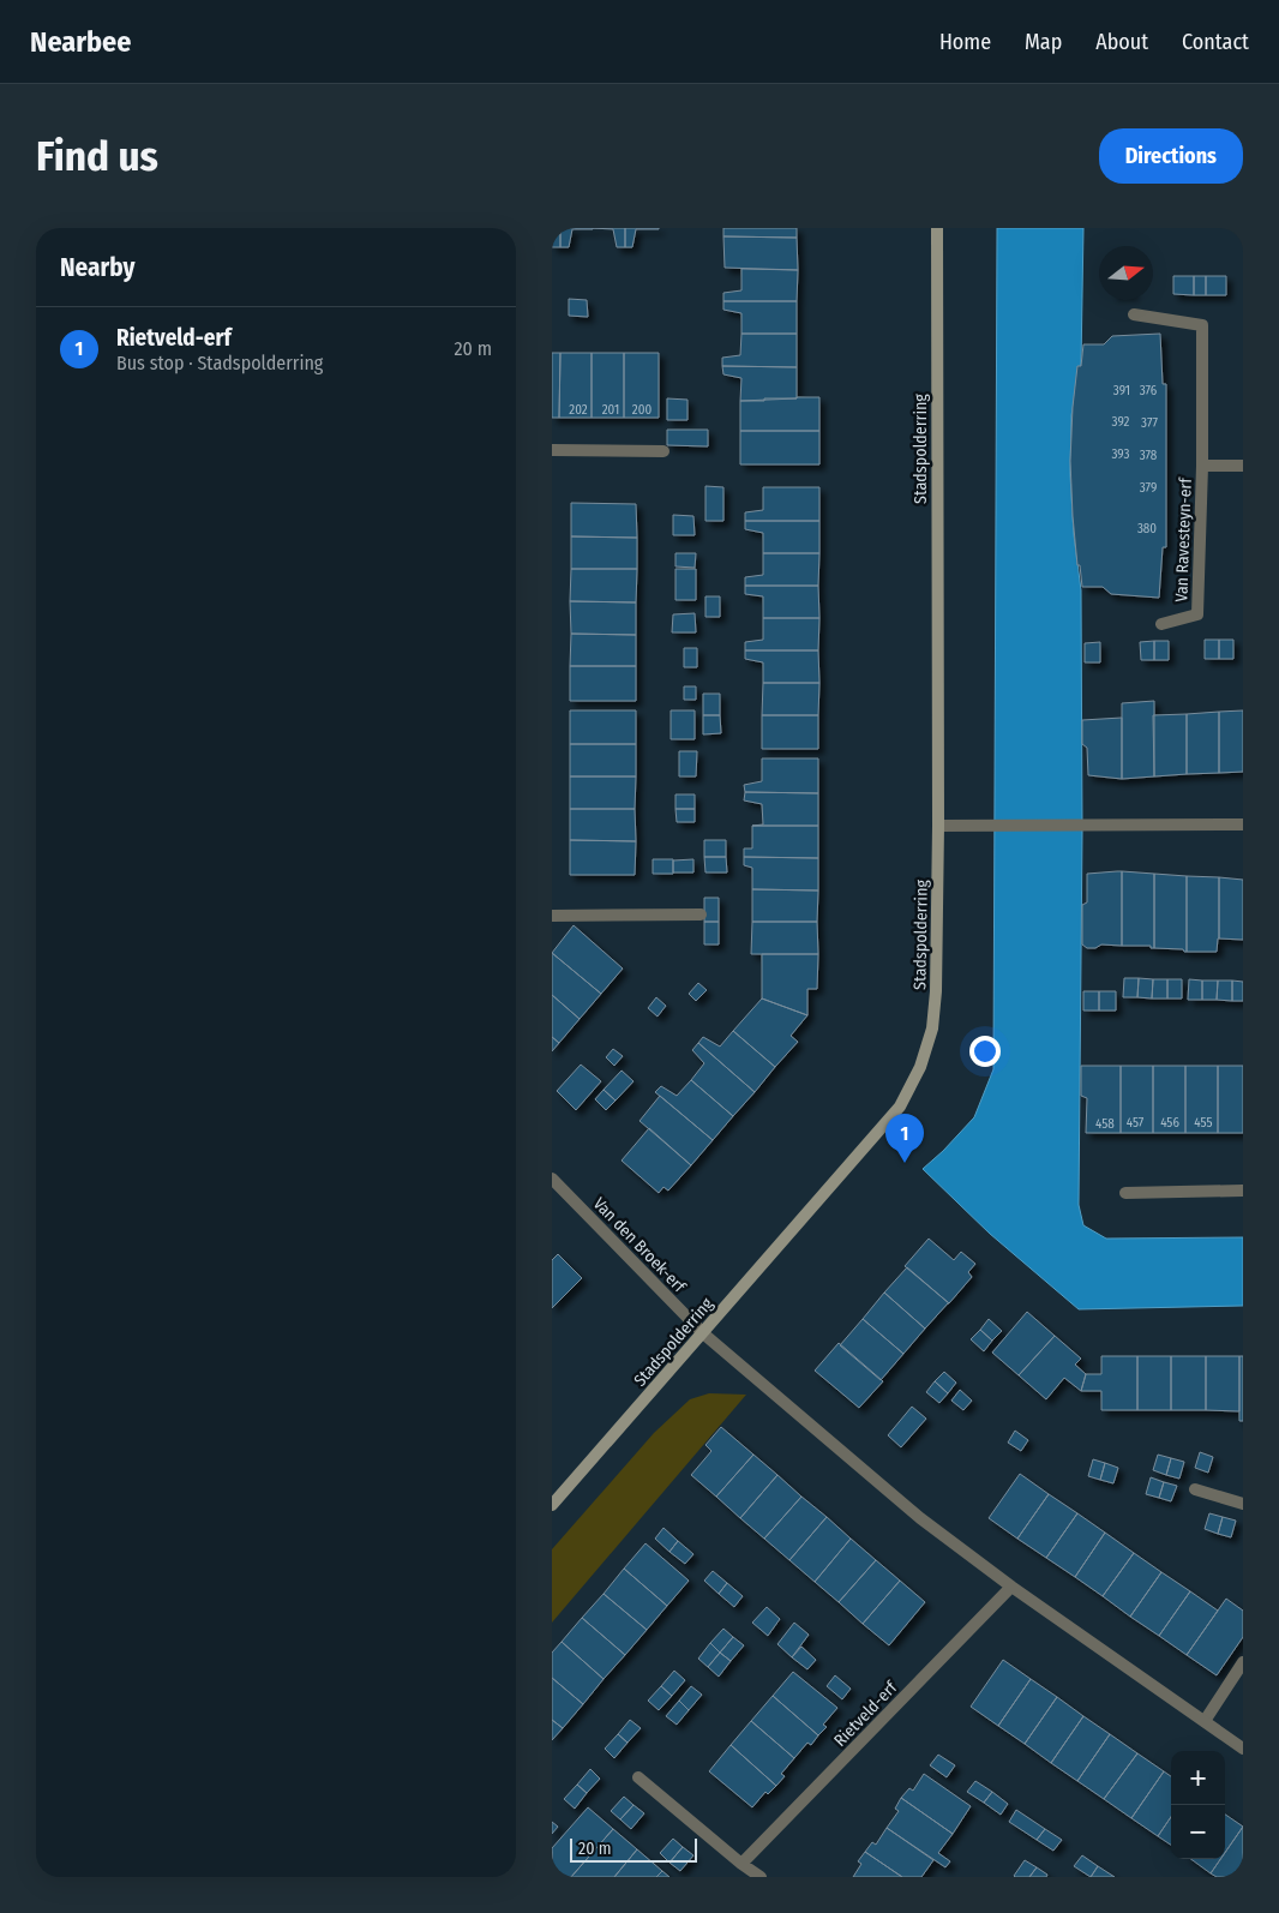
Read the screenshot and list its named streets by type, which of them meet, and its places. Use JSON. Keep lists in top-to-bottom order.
{
  "streets": {
    "street": [
      "Stadspolderring",
      "Van Ravesteyn-erf",
      "Van den Broek-erf",
      "Rietveld-erf"
    ]
  },
  "crossings": [
    ["Stadspolderring", "Van den Broek-erf"]
  ],
  "house_numbers": [
    "391",
    "376",
    "202",
    "201",
    "200",
    "392",
    "377",
    "393",
    "378",
    "379",
    "380",
    "457",
    "456",
    "455",
    "458"
  ],
  "scale_bar": "20 m",
  "north": "right",
  "page": {
    "header": "Nearbee",
    "nav": [
      "Home",
      "Map",
      "About",
      "Contact"
    ],
    "buttons": "Directions",
    "title": "Find us",
    "heading": "Nearby",
    "list": [
      {
        "mark": "1",
        "name": "Rietveld-erf",
        "note": "Bus stop · Stadspolderring",
        "value": "20 m"
      }
    ],
    "pins": "1",
    "map_buttons": ["+", "−"],
    "scale": "20 m"
  }
}
